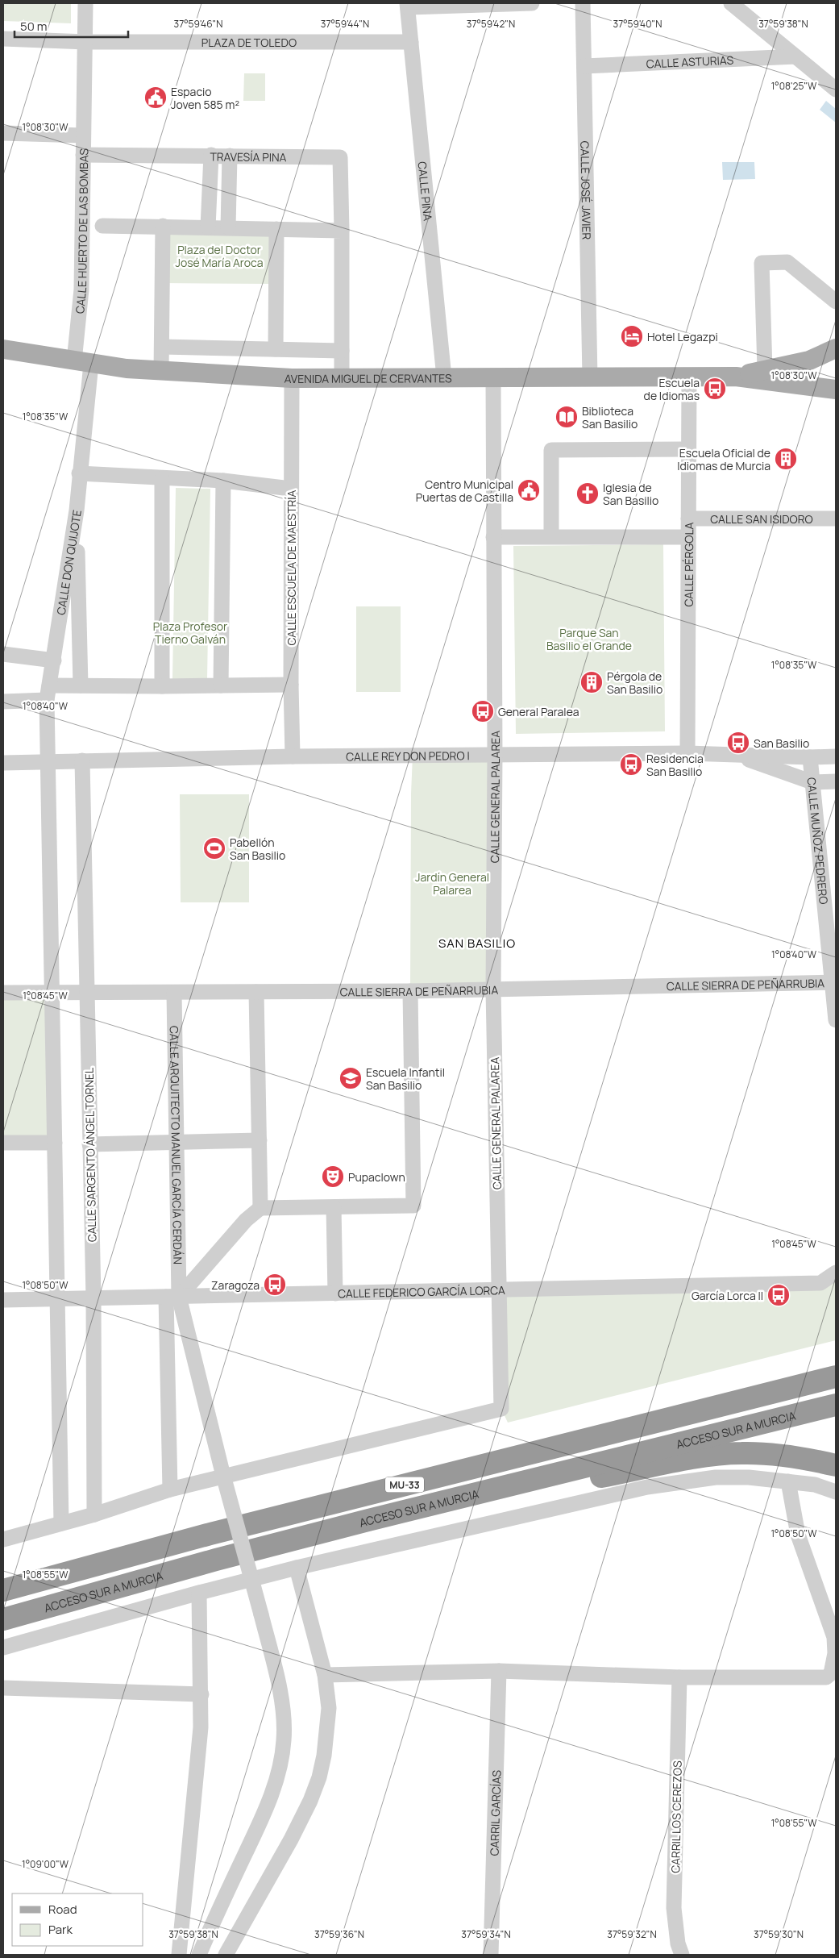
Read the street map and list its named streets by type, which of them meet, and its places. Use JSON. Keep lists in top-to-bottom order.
{
  "streets": {
    "highway": ["ACCESO SUR A MURCIA", "MU-33"],
    "main road": ["AVENIDA MIGUEL DE CERVANTES"],
    "street": [
      "PLAZA DE TOLEDO",
      "CALLE ASTURIAS",
      "TRAVESÍA PINA",
      "CALLE PINA",
      "CALLE JOSÉ JAVIER",
      "CALLE HUERTO DE LAS BOMBAS",
      "CALLE SAN ISIDORO",
      "CALLE DON QUIJOTE",
      "CALLE PÉRGOLA",
      "CALLE ESCUELA DE MAESTRÍA",
      "CALLE REY DON PEDRO I",
      "CALLE GENERAL PALAREA",
      "CALLE MUÑOZ PEDRERO",
      "CALLE SIERRA DE PEÑARRUBIA",
      "CALLE ARQUITECTO MANUEL GARCÍA CERDÁN",
      "CALLE SARGENTO ÁNGEL TORNEL",
      "CALLE FEDERICO GARCÍA LORCA",
      "CARRIL GARCÍAS",
      "CARRIL LOS CEREZOS"
    ]
  },
  "crossings": [
    ["PLAZA DE TOLEDO", "CALLE PINA"],
    ["PLAZA DE TOLEDO", "CALLE HUERTO DE LAS BOMBAS"],
    ["CALLE ASTURIAS", "CALLE JOSÉ JAVIER"],
    ["TRAVESÍA PINA", "CALLE HUERTO DE LAS BOMBAS"],
    ["CALLE PINA", "AVENIDA MIGUEL DE CERVANTES"],
    ["CALLE JOSÉ JAVIER", "AVENIDA MIGUEL DE CERVANTES"],
    ["CALLE HUERTO DE LAS BOMBAS", "AVENIDA MIGUEL DE CERVANTES"],
    ["CALLE HUERTO DE LAS BOMBAS", "CALLE DON QUIJOTE"],
    ["AVENIDA MIGUEL DE CERVANTES", "CALLE DON QUIJOTE"],
    ["AVENIDA MIGUEL DE CERVANTES", "CALLE PÉRGOLA"],
    ["AVENIDA MIGUEL DE CERVANTES", "CALLE ESCUELA DE MAESTRÍA"],
    ["AVENIDA MIGUEL DE CERVANTES", "CALLE GENERAL PALAREA"],
    ["CALLE SAN ISIDORO", "CALLE PÉRGOLA"],
    ["CALLE DON QUIJOTE", "CALLE REY DON PEDRO I"],
    ["CALLE PÉRGOLA", "CALLE REY DON PEDRO I"],
    ["CALLE ESCUELA DE MAESTRÍA", "CALLE REY DON PEDRO I"],
    ["CALLE REY DON PEDRO I", "CALLE GENERAL PALAREA"],
    ["CALLE REY DON PEDRO I", "CALLE MUÑOZ PEDRERO"],
    ["CALLE REY DON PEDRO I", "CALLE SARGENTO ÁNGEL TORNEL"],
    ["CALLE GENERAL PALAREA", "CALLE SIERRA DE PEÑARRUBIA"],
    ["CALLE GENERAL PALAREA", "CALLE FEDERICO GARCÍA LORCA"],
    ["CALLE MUÑOZ PEDRERO", "CALLE SIERRA DE PEÑARRUBIA"],
    ["CALLE SIERRA DE PEÑARRUBIA", "CALLE ARQUITECTO MANUEL GARCÍA CERDÁN"],
    ["CALLE SIERRA DE PEÑARRUBIA", "CALLE SARGENTO ÁNGEL TORNEL"],
    ["CALLE ARQUITECTO MANUEL GARCÍA CERDÁN", "CALLE FEDERICO GARCÍA LORCA"],
    ["CALLE SARGENTO ÁNGEL TORNEL", "CALLE FEDERICO GARCÍA LORCA"]
  ],
  "districts": ["SAN BASILIO"],
  "parks": [
    "Plaza del Doctor José María Aroca",
    "Plaza Profesor Tierno Galván",
    "Parque San Basilio el Grande",
    "Jardín General Palarea"
  ],
  "places": {
    "public building": ["Espacio Joven 585 m²", "Centro Municipal Puertas de Castilla"],
    "hotel": ["Hotel Legazpi"],
    "bus stop": [
      "Escuela de Idiomas",
      "General Paralea",
      "San Basilio",
      "Residencia San Basilio",
      "Zaragoza",
      "García Lorca II"
    ],
    "library": ["Biblioteca San Basilio"],
    "building": ["Escuela Oficial de Idiomas de Murcia", "Pérgola de San Basilio"],
    "church": ["Iglesia de San Basilio"],
    "sports": ["Pabellón San Basilio"],
    "school or university": ["Escuela Infantil San Basilio"],
    "theatre": ["Pupaclown"]
  },
  "legend": ["Road", "Park"],
  "scale_bar": "50 m",
  "coordinates": [
    "37°59'46\"N",
    "37°59'44\"N",
    "37°59'42\"N",
    "37°59'40\"N",
    "37°59'38\"N",
    "1°08'25\"W",
    "1°08'30\"W",
    "1°08'35\"W",
    "1°08'40\"W",
    "1°08'45\"W",
    "1°08'50\"W",
    "1°08'55\"W",
    "1°09'00\"W",
    "37°59'36\"N",
    "37°59'34\"N",
    "37°59'32\"N",
    "37°59'30\"N"
  ]
}
